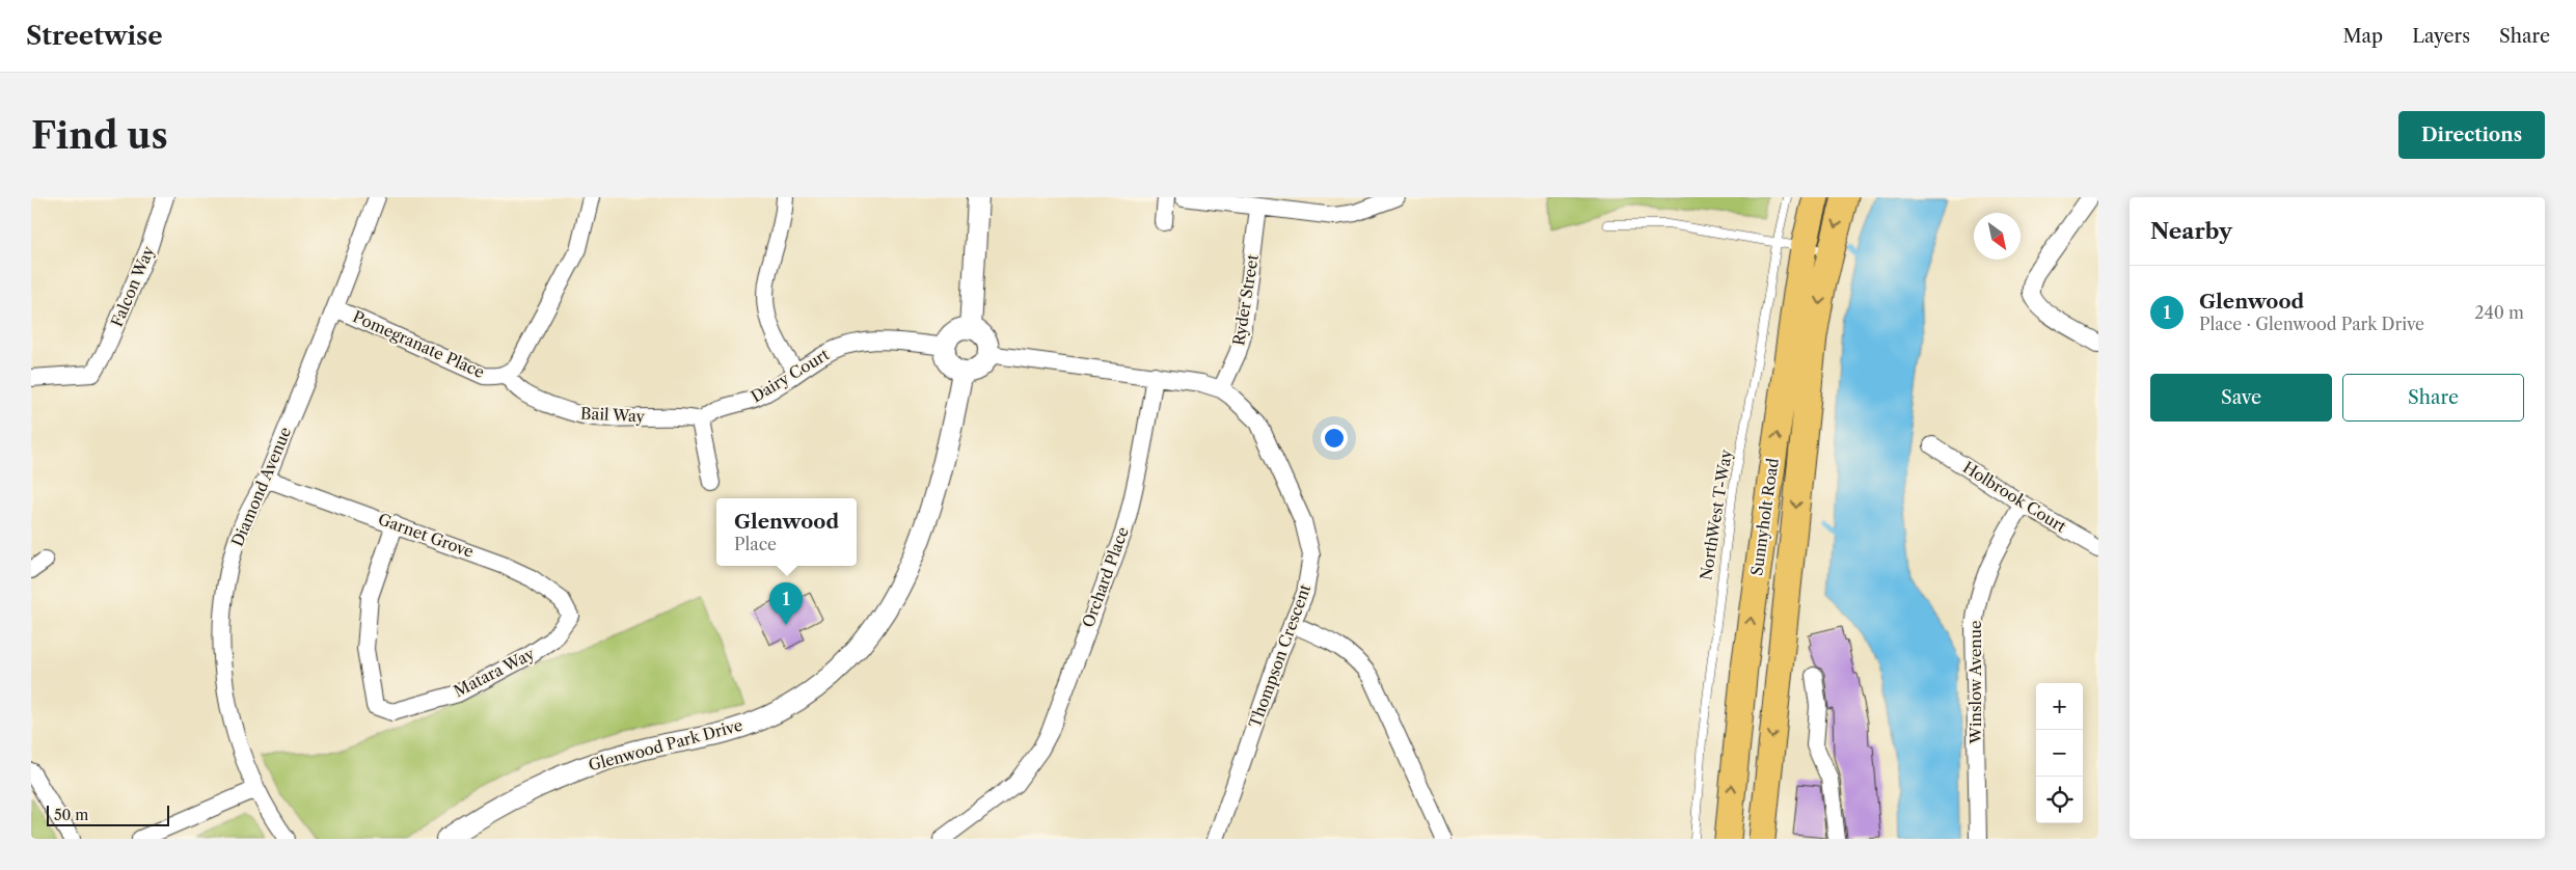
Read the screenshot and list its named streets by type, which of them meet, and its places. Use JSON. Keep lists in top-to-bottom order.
{
  "streets": {
    "main road": ["Sunnyholt Road"],
    "street": [
      "Falcon Way",
      "Ryder Street",
      "Pomegranate Place",
      "Dairy Court",
      "Bail Way",
      "Diamond Avenue",
      "Holbrook Court",
      "Garnet Grove",
      "Orchard Place",
      "Thompson Crescent",
      "Matara Way",
      "Winslow Avenue",
      "Glenwood Park Drive"
    ],
    "lane": ["NorthWest T-Way"]
  },
  "crossings": [
    ["Ryder Street", "Thompson Crescent"],
    ["Pomegranate Place", "Bail Way"],
    ["Pomegranate Place", "Diamond Avenue"],
    ["Dairy Court", "Bail Way"],
    ["Dairy Court", "Thompson Crescent"],
    ["Dairy Court", "Glenwood Park Drive"],
    ["Diamond Avenue", "Garnet Grove"],
    ["Holbrook Court", "Winslow Avenue"],
    ["Garnet Grove", "Matara Way"],
    ["Orchard Place", "Thompson Crescent"],
    ["Thompson Crescent", "Glenwood Park Drive"]
  ],
  "scale_bar": "50 m",
  "north": "bottom right",
  "page": {
    "header": "Streetwise",
    "nav": ["Map", "Layers", "Share"],
    "buttons": [
      "Directions",
      ["Save", "Share"]
    ],
    "title": "Find us",
    "heading": "Nearby",
    "list": [
      {
        "mark": "1",
        "name": "Glenwood",
        "note": "Place · Glenwood Park Drive",
        "value": "240 m"
      }
    ],
    "popup": ["Glenwood", "Place"],
    "pins": "1",
    "map_buttons": ["+", "−"],
    "scale": "50 m"
  }
}
